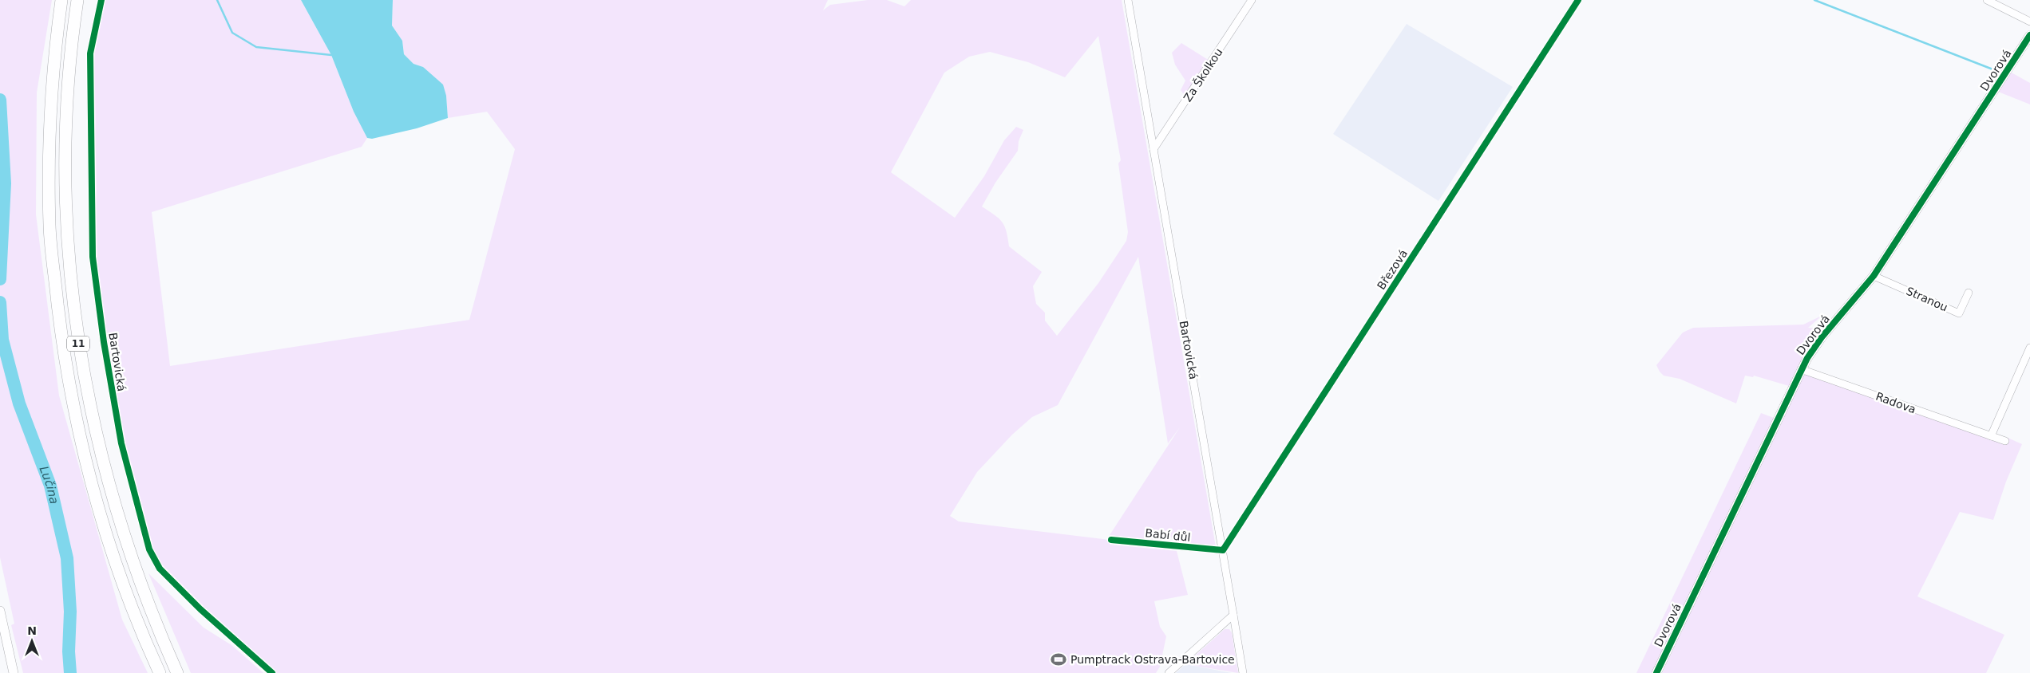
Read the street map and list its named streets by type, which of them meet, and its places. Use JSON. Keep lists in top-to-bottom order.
{
  "streets": {
    "highway": ["11"],
    "street": [
      "Dvorová",
      "Za Školkou",
      "Březová",
      "Stranou",
      "Bartovická",
      "Radova",
      "Babí důl"
    ]
  },
  "crossings": [
    ["Dvorová", "Stranou"],
    ["Dvorová", "Radova"],
    ["Za Školkou", "Bartovická"],
    ["Březová", "Bartovická"],
    ["Březová", "Babí důl"],
    ["Bartovická", "Babí důl"]
  ],
  "water": ["Lučina"],
  "places": {
    "sports": ["Pumptrack Ostrava-Bartovice"]
  },
  "north": "top"
}
